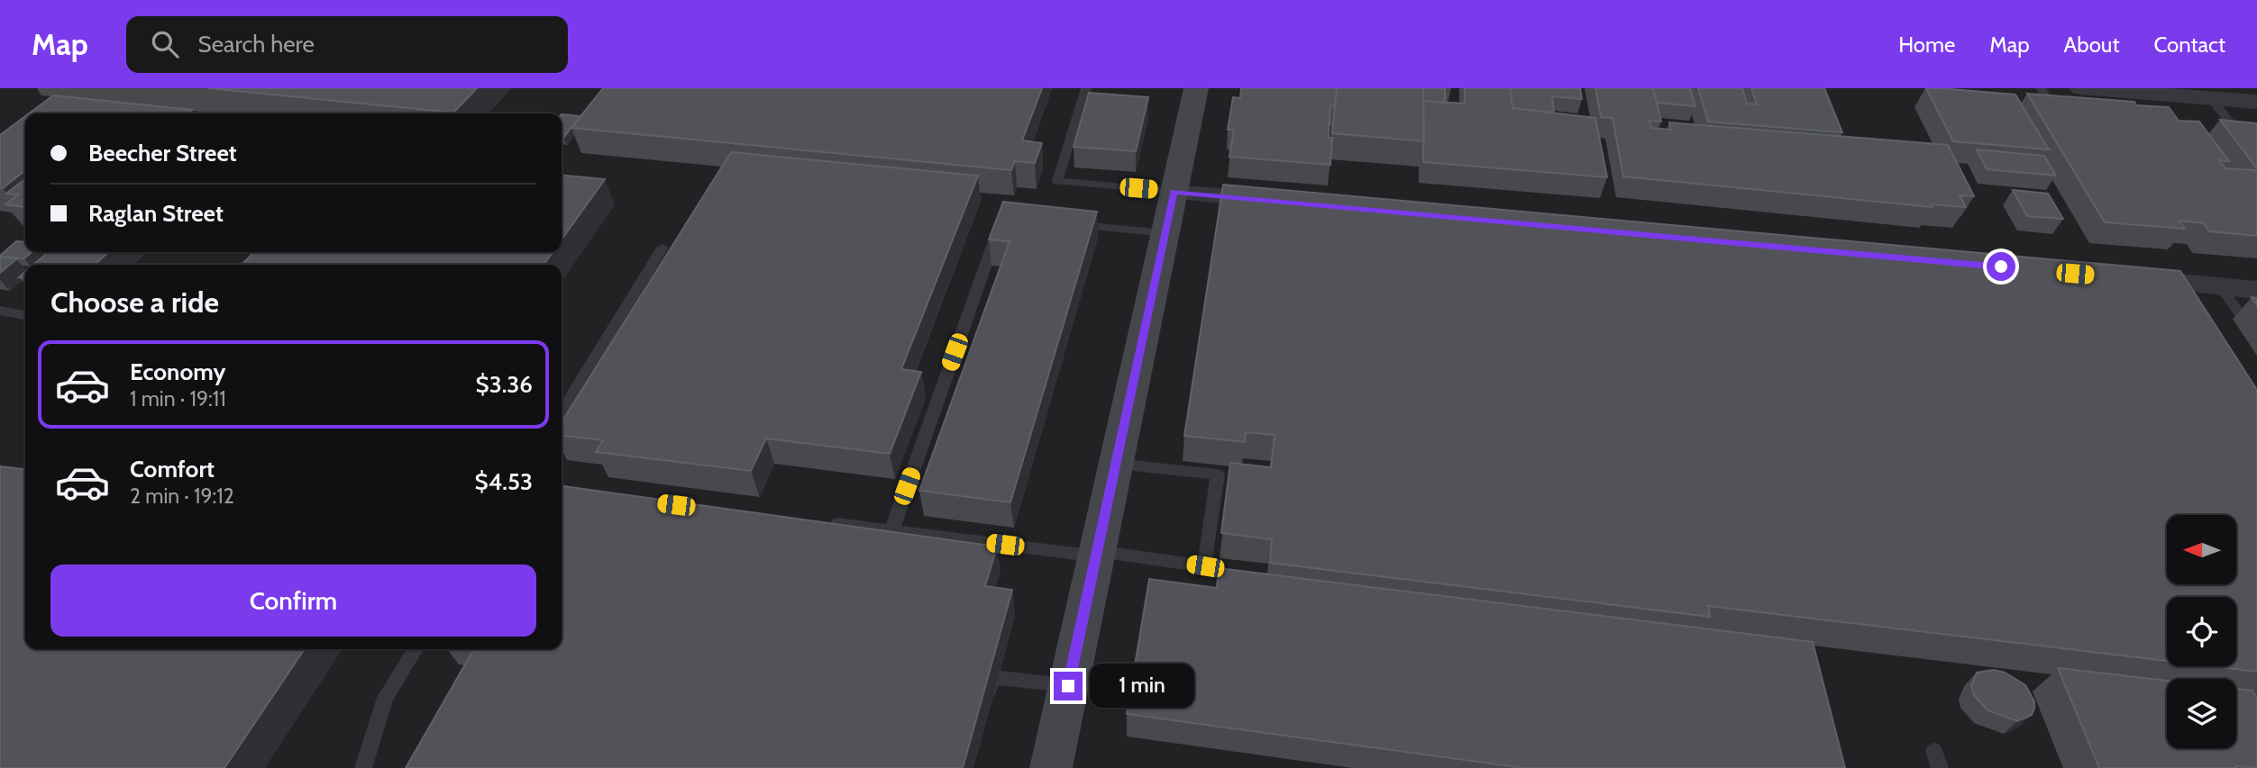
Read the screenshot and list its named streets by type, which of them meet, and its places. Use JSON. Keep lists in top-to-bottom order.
{
  "north": "left",
  "page": {
    "header": "Map",
    "search": "Search here",
    "nav": [
      "Home",
      "Map",
      "About",
      "Contact"
    ],
    "banner": ["Beecher Street", "Raglan Street"],
    "heading": "Choose a ride",
    "list": [
      {
        "name": "Economy",
        "note": "1 min · 19:11",
        "value": "$3.36"
      },
      {
        "name": "Comfort",
        "note": "2 min · 19:12",
        "value": "$4.53"
      }
    ],
    "buttons": "Confirm",
    "bubble": "1 min"
  }
}
